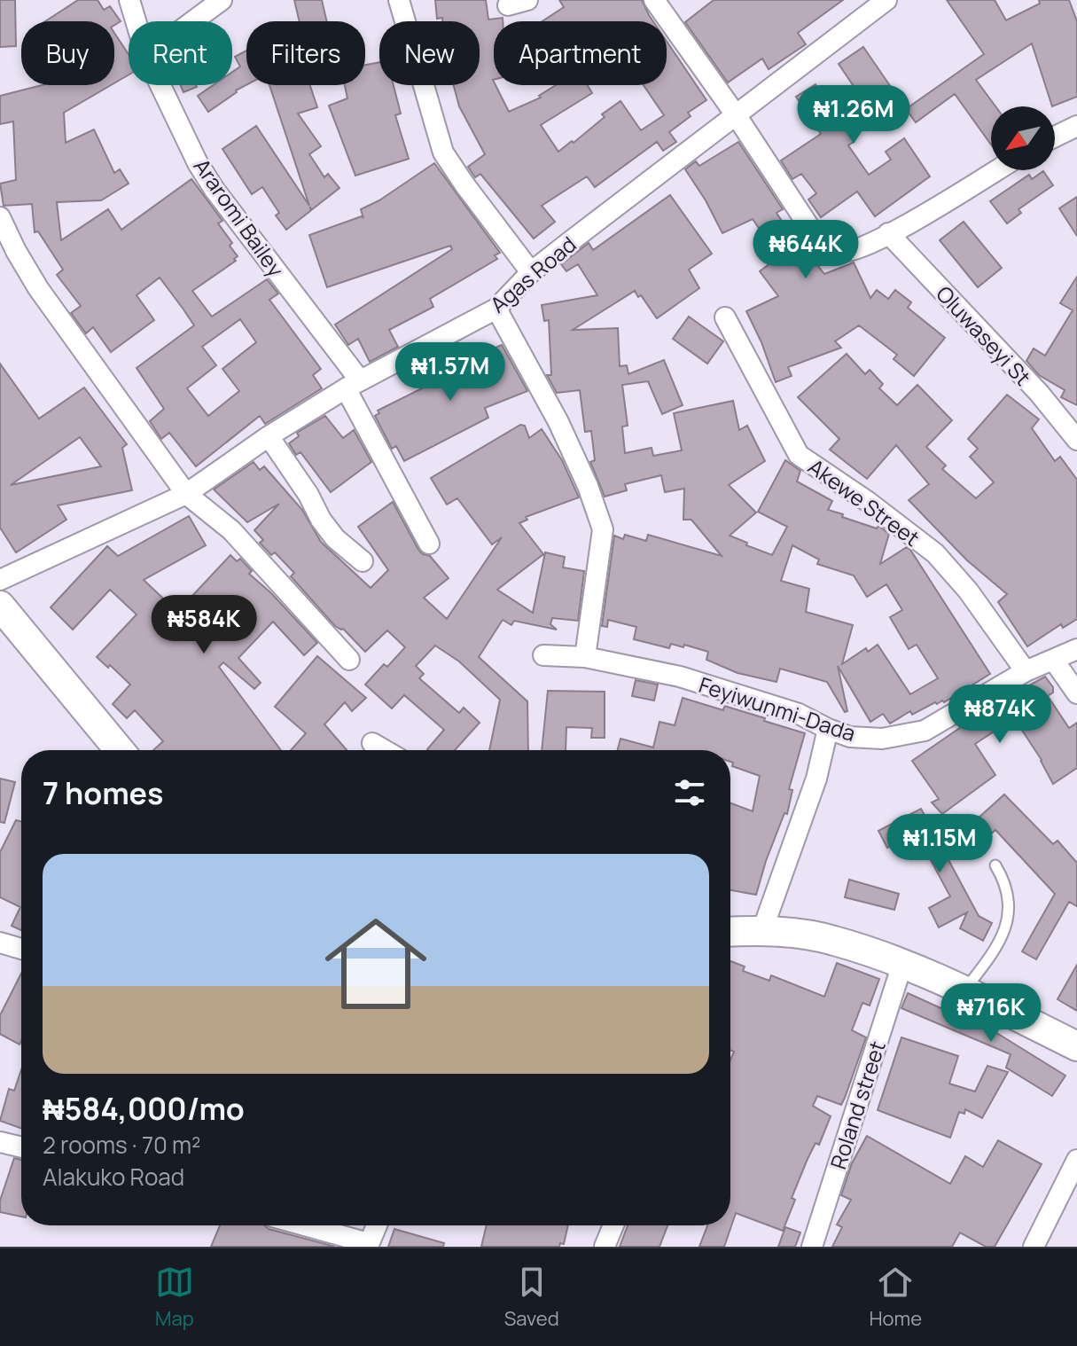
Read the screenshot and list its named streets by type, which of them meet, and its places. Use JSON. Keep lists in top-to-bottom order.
{
  "streets": {
    "street": [
      "Araromi Bailey",
      "Agas Road",
      "Oluwaseyi St",
      "Akewe Street",
      "Feyiwunmi-Dada",
      "Roland street"
    ]
  },
  "crossings": [
    ["Araromi Bailey", "Agas Road"],
    ["Akewe Street", "Feyiwunmi-Dada"]
  ],
  "north": "bottom left",
  "page": {
    "chip": [
      "Buy",
      "Rent",
      "Filters",
      "New",
      "Apartment"
    ],
    "price": [
      "₦1.26M",
      "₦644K",
      "₦1.57M",
      "₦584K",
      "₦874K",
      "₦1.15M",
      "₦716K"
    ],
    "heading": "7 homes",
    "list": [
      {
        "name": "₦584,000/mo",
        "note": "2 rooms · 70 m² · Alakuko Road"
      }
    ],
    "tabs": ["Map", "Saved", "Home"]
  }
}
